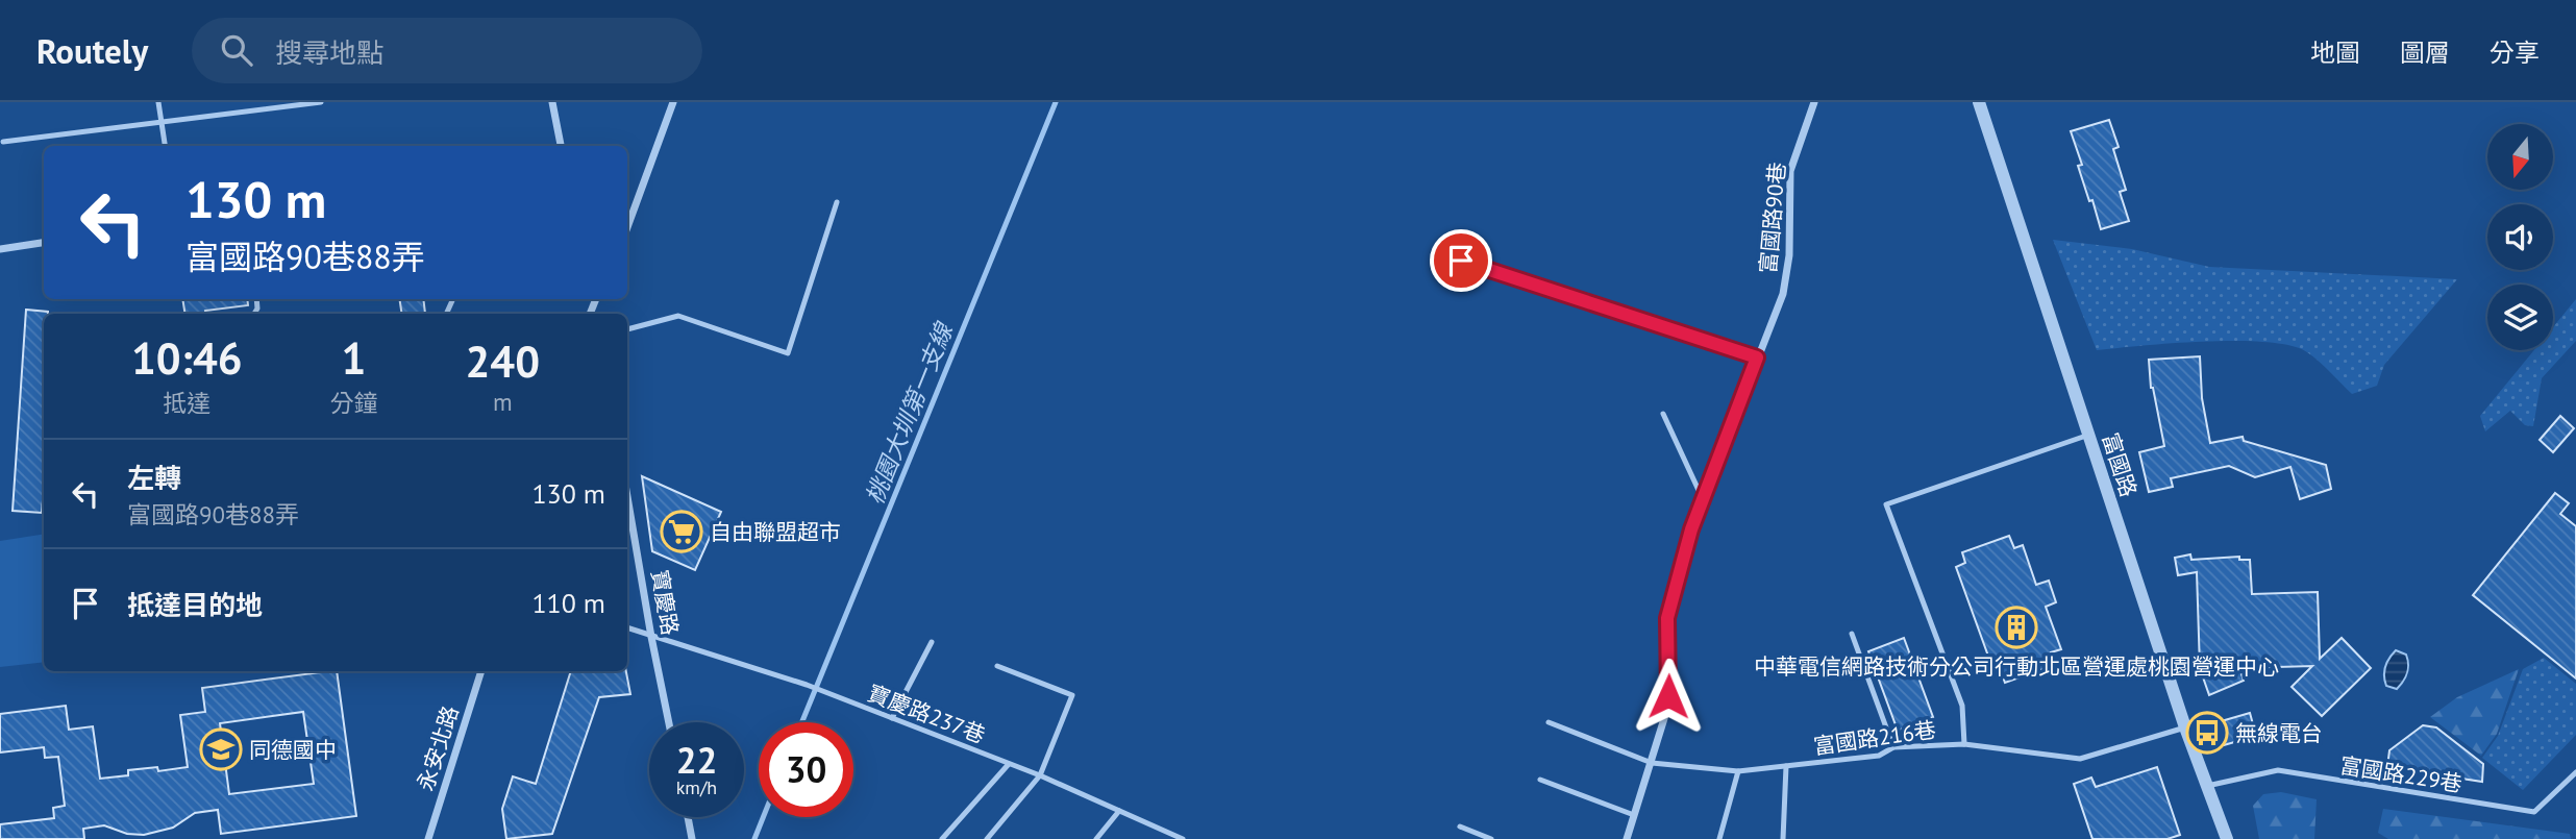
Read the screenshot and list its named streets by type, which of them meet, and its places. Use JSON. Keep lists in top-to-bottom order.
{
  "streets": {
    "street": [
      "富國路90巷",
      "富國路",
      "寶慶路",
      "永安北路"
    ],
    "lane": ["寶慶路237巷", "富國路216巷", "富國路229巷"]
  },
  "crossings": [
    ["富國路90巷", "富國路216巷"],
    ["富國路", "富國路216巷"],
    ["富國路", "富國路229巷"],
    ["寶慶路", "寶慶路237巷"]
  ],
  "water": ["桃園大圳第一支線"],
  "places": {
    "supermarket": ["自由聯盟超市"],
    "building": ["中華電信網路技術分公司行動北區營運處桃園營運中心"],
    "bus stop": ["無線電台"],
    "school or university": ["同德國中"]
  },
  "north": "bottom",
  "page": {
    "header": "Routely",
    "search": "搜尋地點",
    "nav": ["地圖", "圖層", "分享"],
    "turn": ["130 m", "富國路90巷88弄"],
    "eta": [
      "10:46",
      "抵達",
      "1",
      "分鐘",
      "240",
      "m"
    ],
    "list": [
      {
        "name": "左轉",
        "note": "富國路90巷88弄",
        "value": "130 m"
      },
      {
        "name": "抵達目的地",
        "value": "110 m"
      }
    ],
    "speed": "22 km/h",
    "limit": "30"
  }
}
